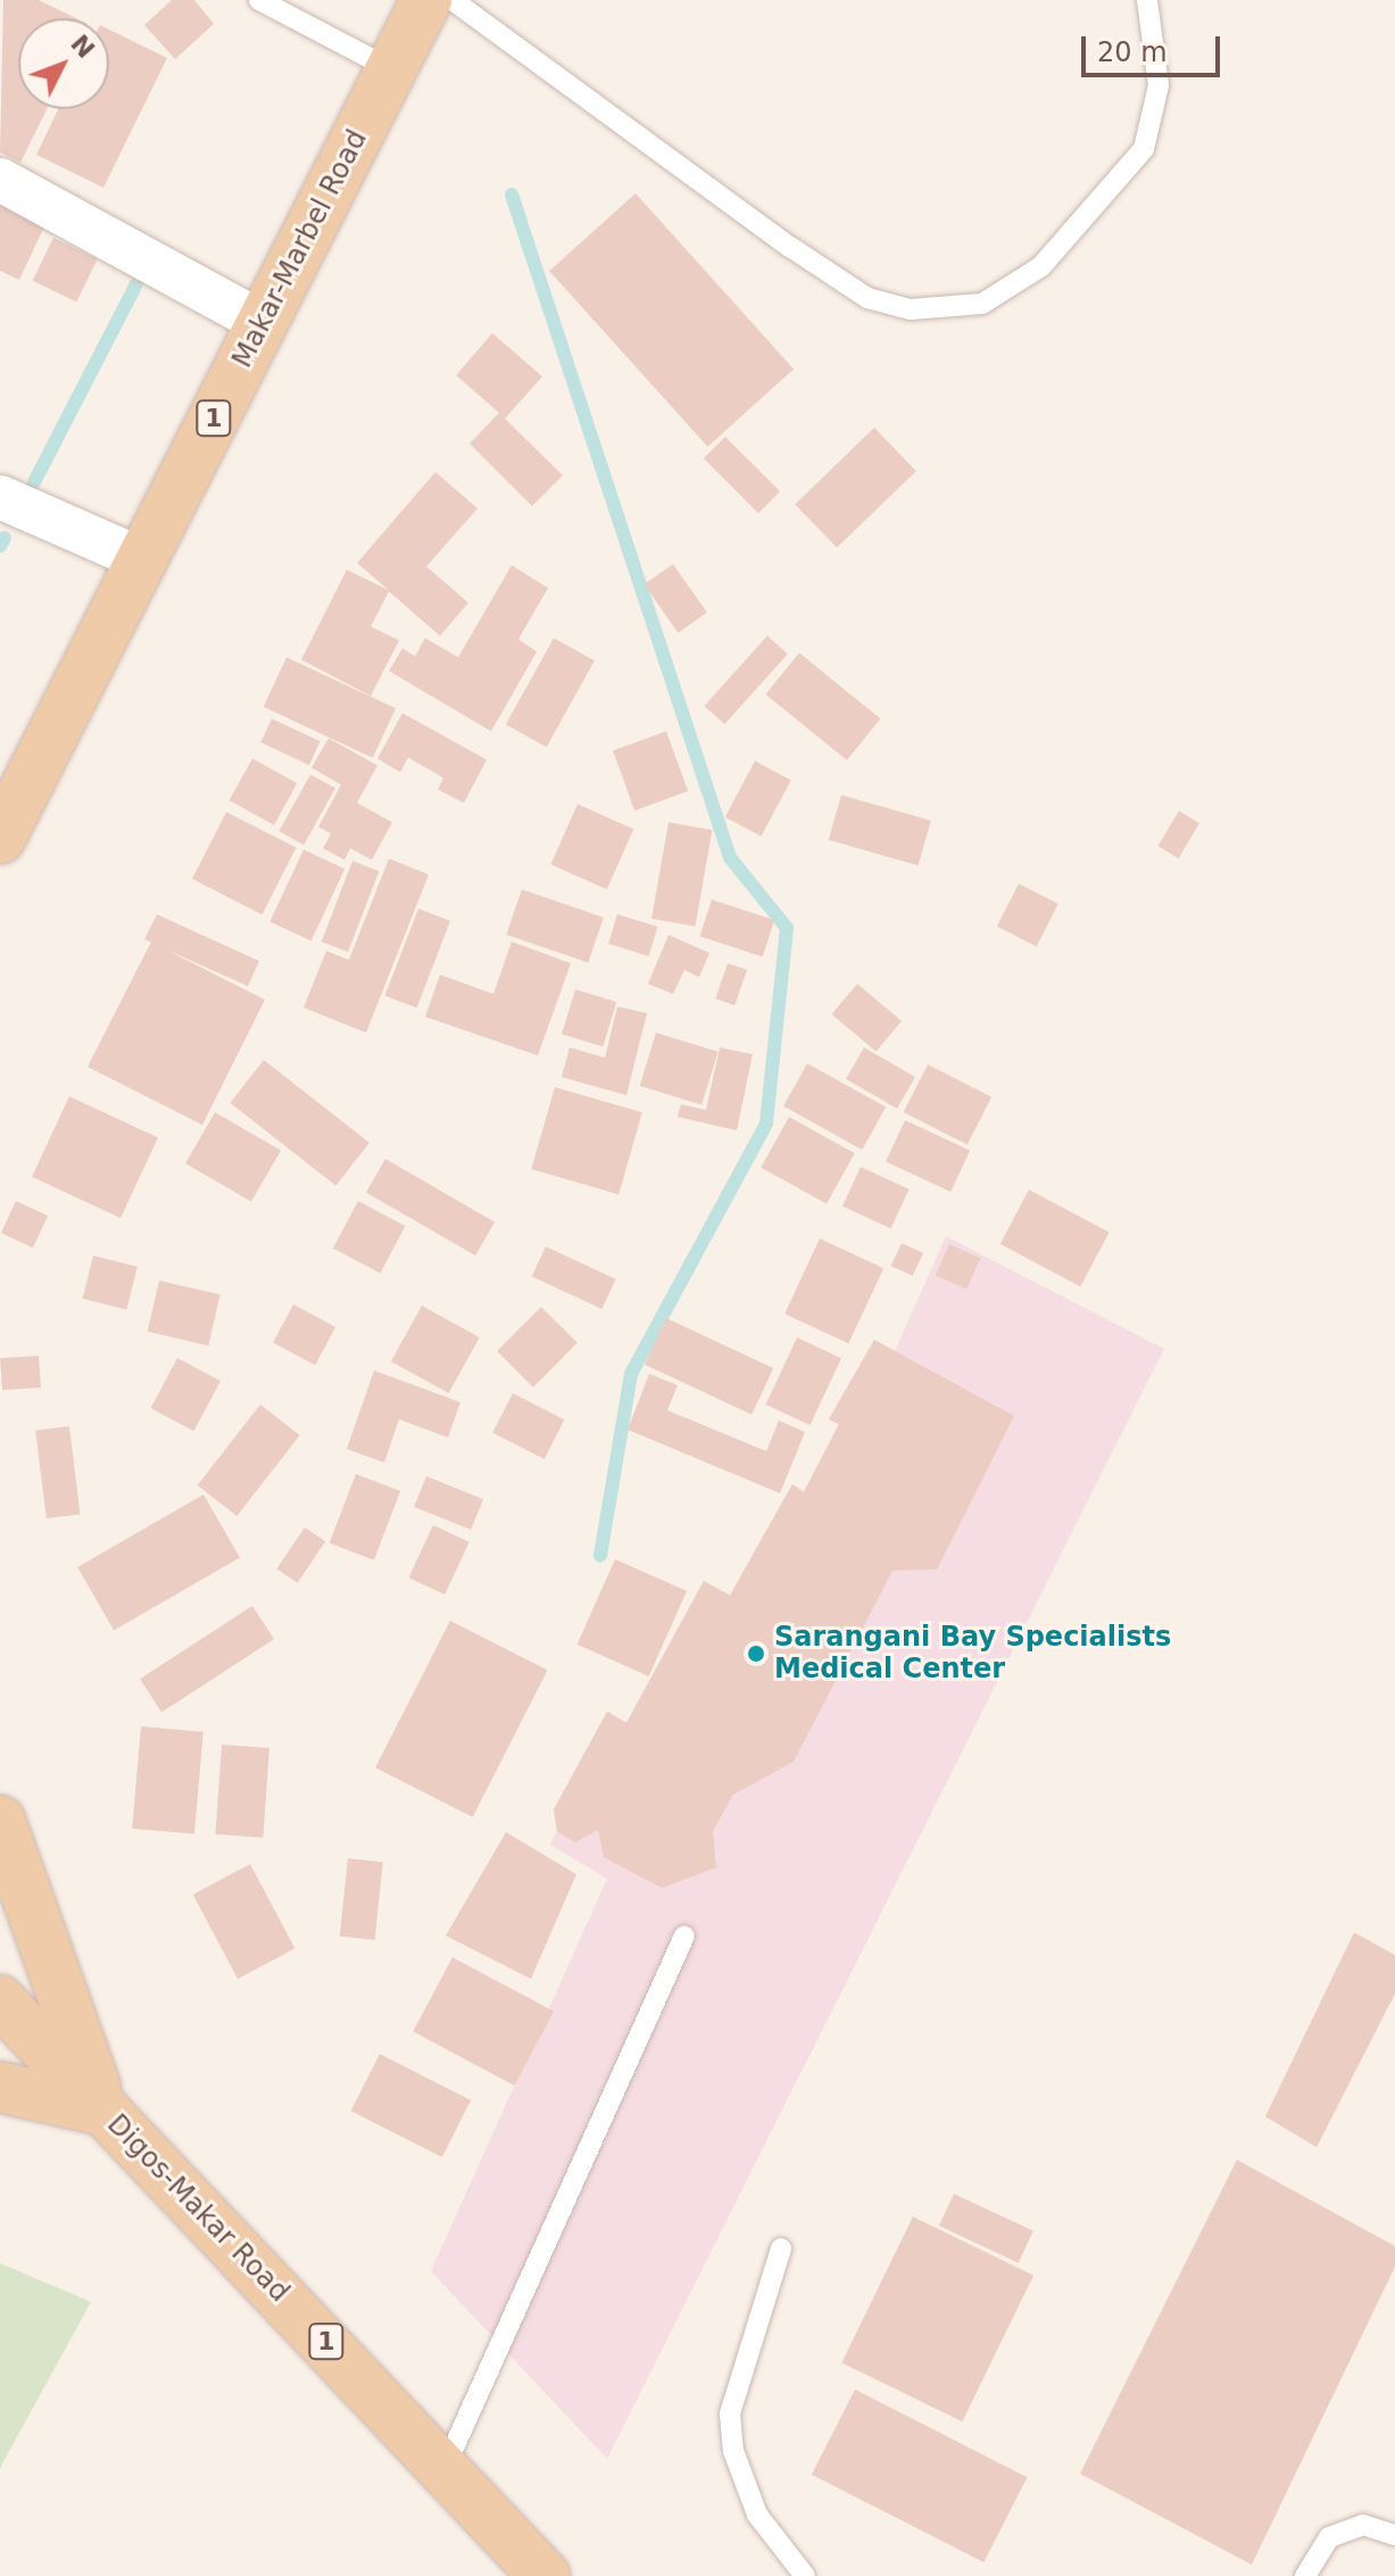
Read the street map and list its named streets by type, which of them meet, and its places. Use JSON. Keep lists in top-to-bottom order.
{
  "streets": {
    "main road": ["Makar-Marbel Road", "1", "Digos-Makar Road"]
  },
  "places": ["Sarangani Bay Specialists Medical Center"],
  "scale_bar": "20 m",
  "north": "top right"
}
